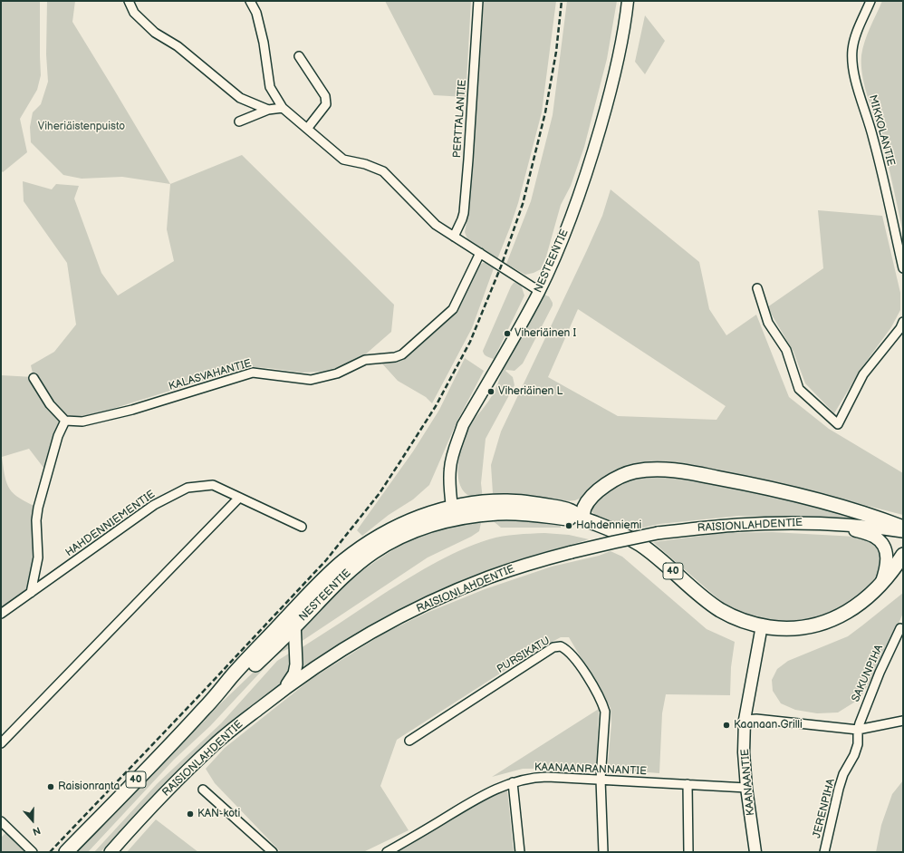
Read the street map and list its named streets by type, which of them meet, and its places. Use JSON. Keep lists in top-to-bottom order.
{
  "streets": {
    "main road": ["NESTEENTIE", "RAISIONLAHDENTIE", "40"],
    "street": [
      "PERTTALANTIE",
      "MIKKOLANTIE",
      "KALASVAHANTIE",
      "HAHDENNIEMENTIE",
      "PURSIKATU",
      "SAKUNPIHA",
      "KAANAANRANNANTIE",
      "KAANAANTIE",
      "JERENPIHA"
    ]
  },
  "crossings": [
    ["NESTEENTIE", "40"],
    ["40", "KAANAANTIE"],
    ["PURSIKATU", "KAANAANRANNANTIE"],
    ["SAKUNPIHA", "JERENPIHA"],
    ["KAANAANRANNANTIE", "KAANAANTIE"]
  ],
  "parks": ["Viheriäistenpuisto"],
  "places": [
    "Viheriäinen I",
    "Viheriäinen L",
    "Hahdenniemi",
    "Kaanaan Grilli",
    "Raisionranta",
    "KAN-koti"
  ],
  "north": "bottom"
}
